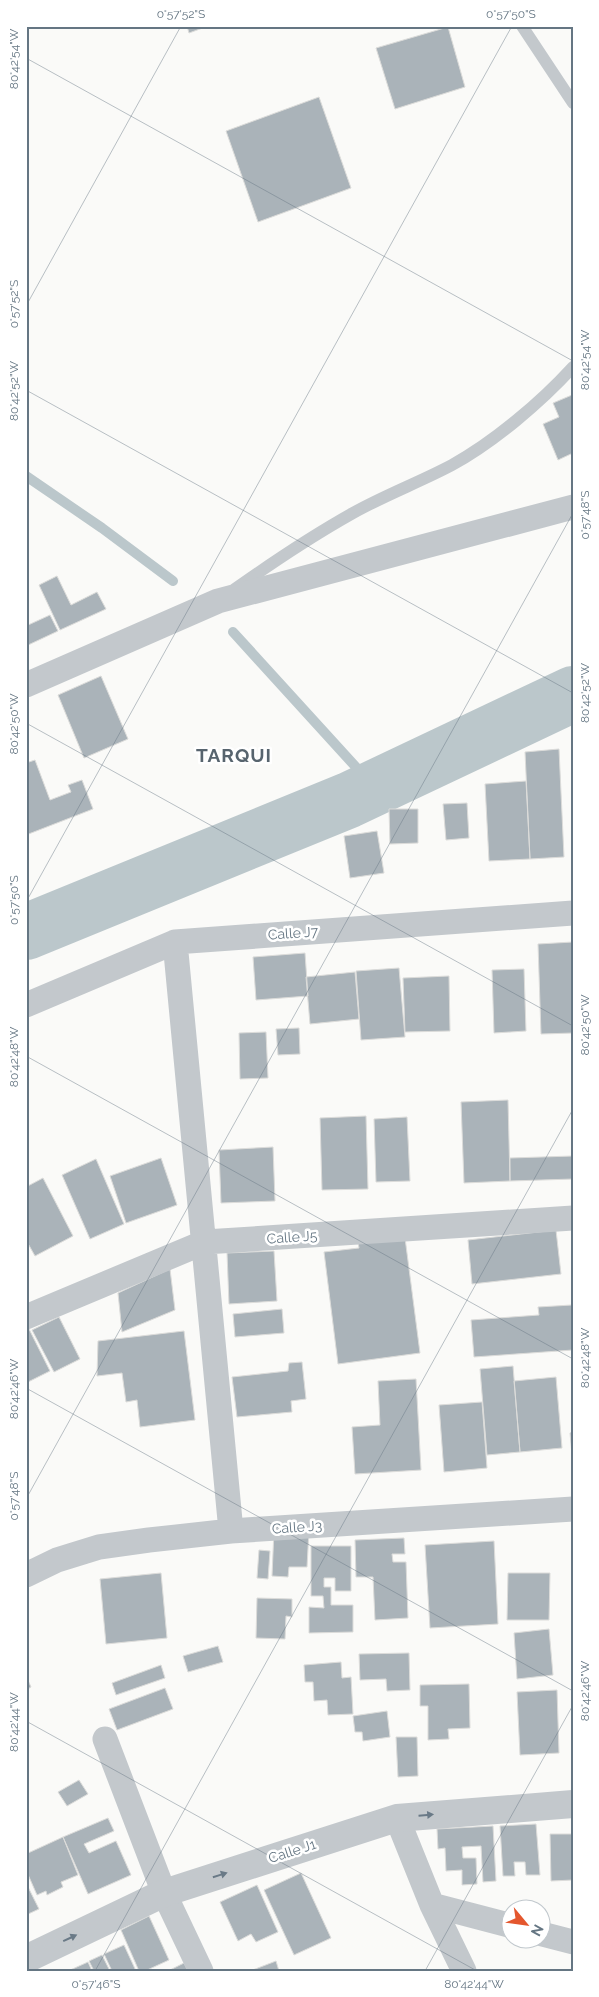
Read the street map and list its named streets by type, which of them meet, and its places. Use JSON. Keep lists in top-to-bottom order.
{
  "streets": {
    "street": [
      "Calle J7",
      "Calle J5",
      "Calle J3",
      "Calle J1"
    ]
  },
  "one_way": ["Calle J1"],
  "districts": ["TARQUI"],
  "north": "bottom right",
  "coordinates": [
    "0°57'52\"S",
    "0°57'50\"S",
    "80°42'54\"W",
    "80°42'52\"W",
    "0°57'48\"S",
    "80°42'50\"W",
    "80°42'48\"W",
    "80°42'46\"W",
    "80°42'44\"W",
    "0°57'46\"S"
  ]
}
